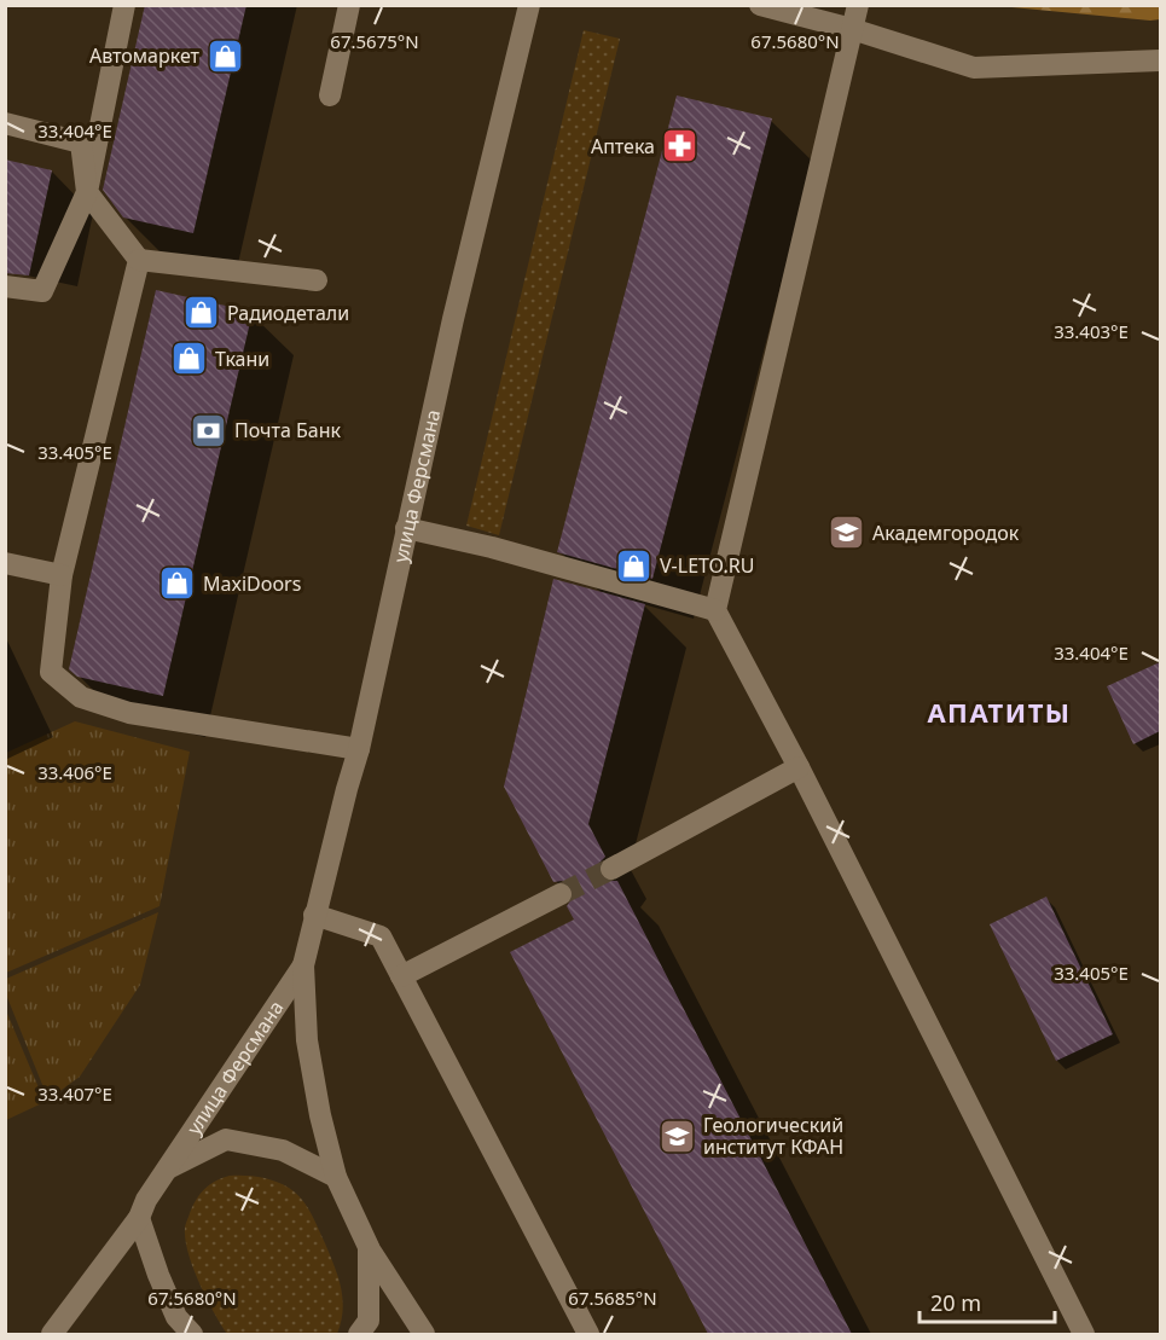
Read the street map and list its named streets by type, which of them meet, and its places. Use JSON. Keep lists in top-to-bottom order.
{
  "streets": {
    "street": ["улица Ферсмана"]
  },
  "districts": ["АПАТИТЫ"],
  "places": {
    "shop": [
      "Автомаркет",
      "Радиодетали",
      "Ткани",
      "V-LETO.RU",
      "MaxiDoors"
    ],
    "pharmacy": ["Аптека"],
    "bank": ["Почта Банк"],
    "school or university": ["Академгородок", "Геологический институт КФАН"]
  },
  "scale_bar": "20 m",
  "coordinates": [
    "67.5675°N",
    "67.5680°N",
    "33.404°E",
    "33.403°E",
    "33.405°E",
    "33.406°E",
    "33.407°E",
    "67.5685°N"
  ]
}
